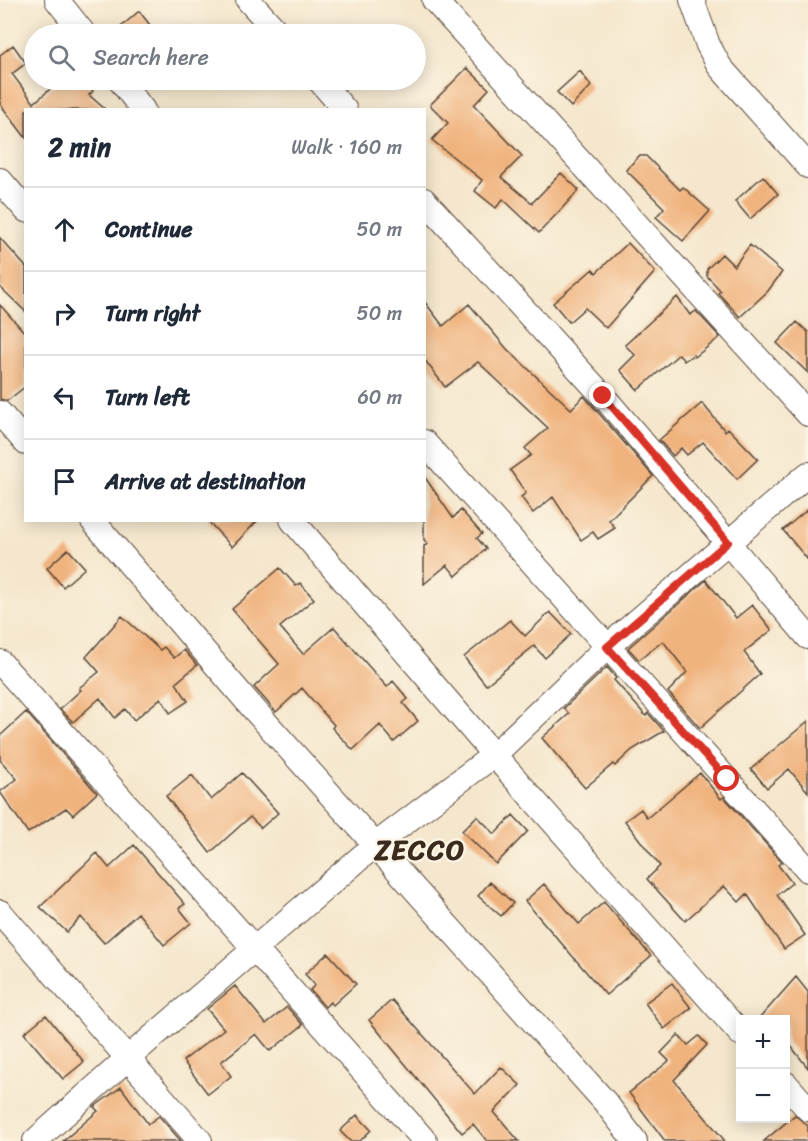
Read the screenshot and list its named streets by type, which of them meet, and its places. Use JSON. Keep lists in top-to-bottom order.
{
  "districts": ["ZECCO"],
  "page": {
    "search": "Search here",
    "heading": ["2 min", "Walk · 160 m"],
    "list": [
      ["Continue", "50 m"],
      ["Turn right", "50 m"],
      ["Turn left", "60 m"],
      "Arrive at destination"
    ],
    "map_buttons": ["+", "−"]
  }
}
